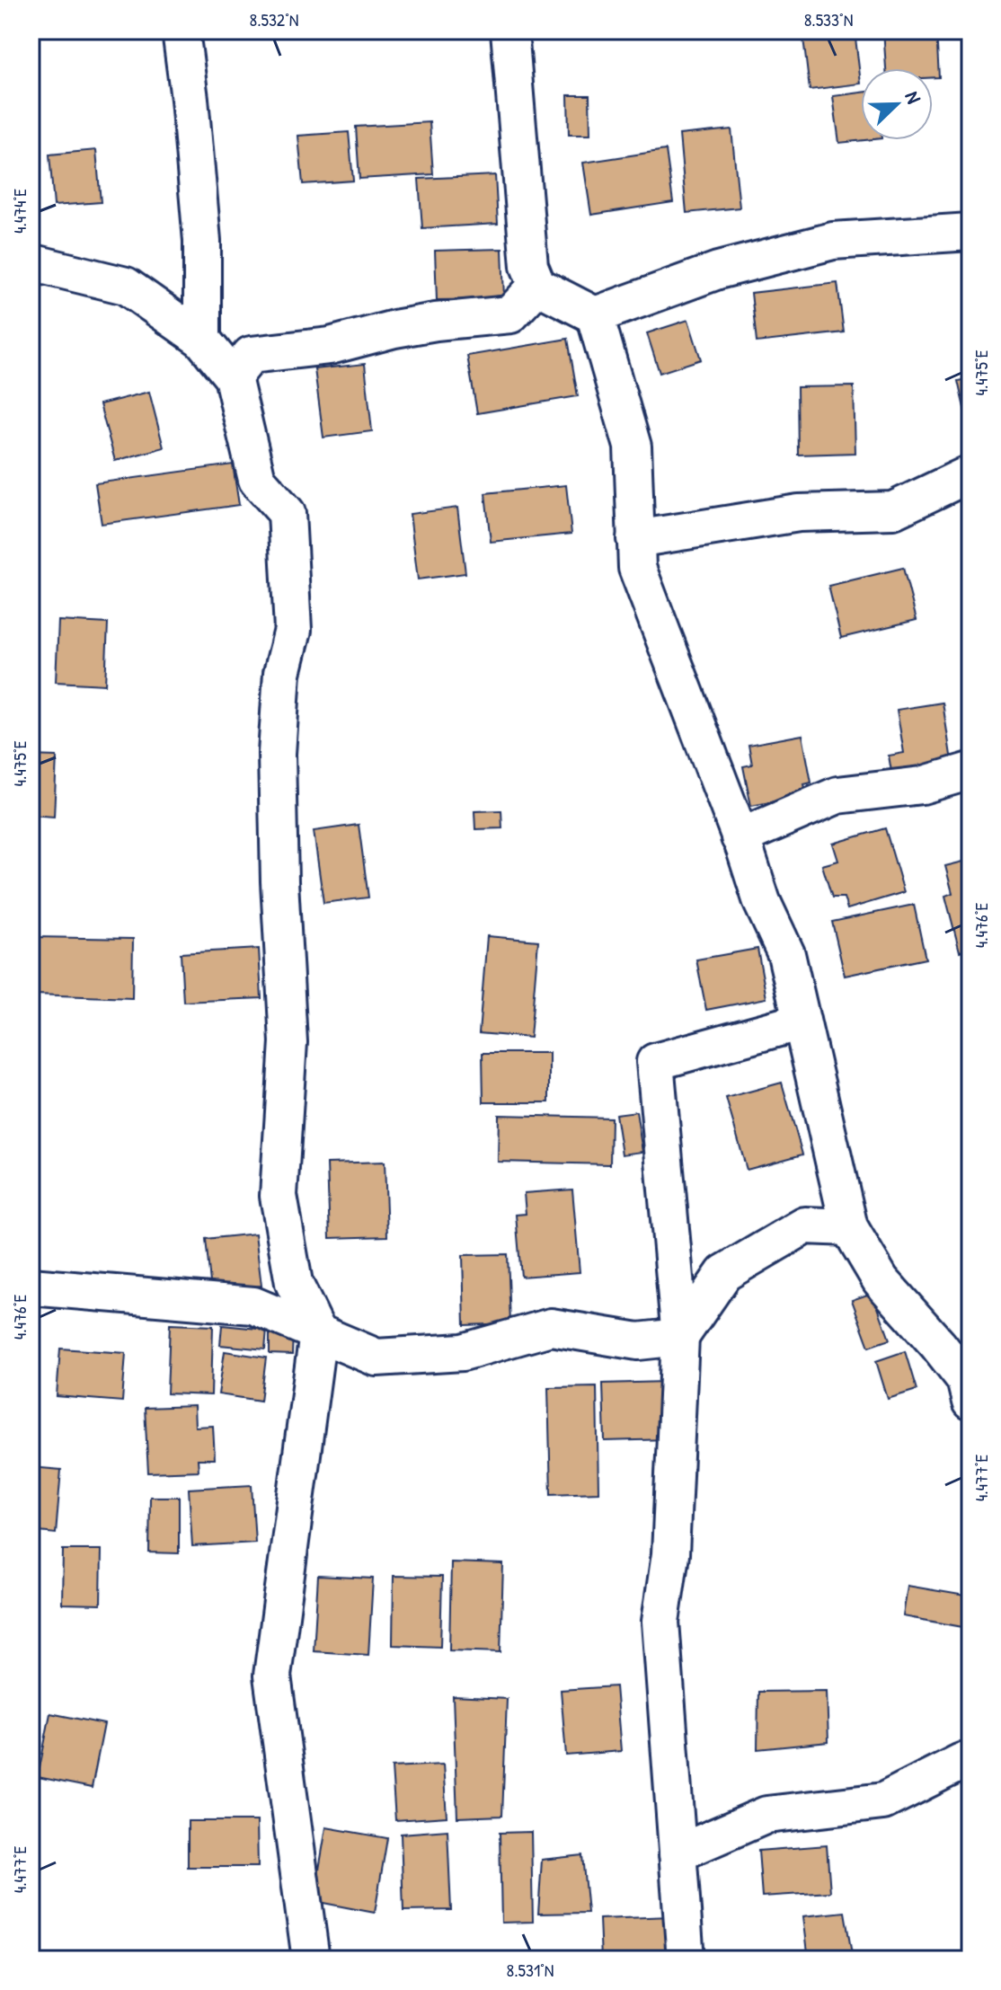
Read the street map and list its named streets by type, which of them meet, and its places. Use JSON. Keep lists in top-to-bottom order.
{
  "north": "top right",
  "coordinates": [
    "8.532°N",
    "8.533°N",
    "4.474°E",
    "4.475°E",
    "4.476°E",
    "4.477°E",
    "8.531°N"
  ]
}
